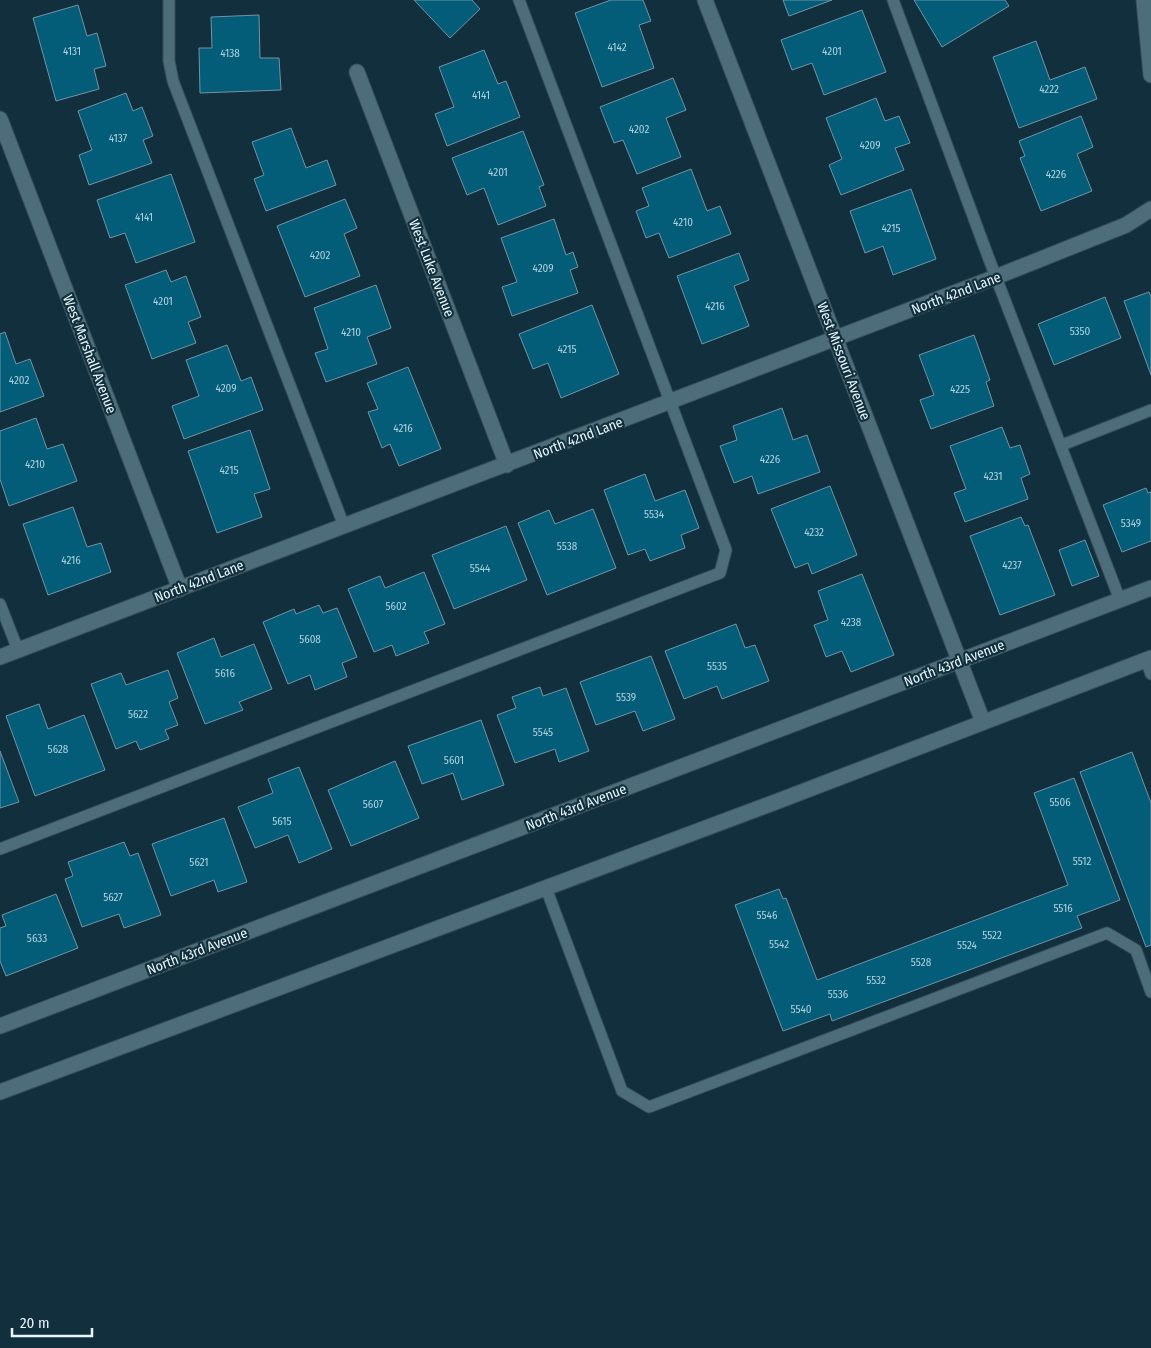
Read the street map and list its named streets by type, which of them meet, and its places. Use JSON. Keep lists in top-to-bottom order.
{
  "streets": {
    "street": [
      "West Luke Avenue",
      "North 42nd Lane",
      "West Marshall Avenue",
      "West Missouri Avenue",
      "North 43rd Avenue"
    ]
  },
  "crossings": [
    ["West Luke Avenue", "North 42nd Lane"],
    ["North 42nd Lane", "West Marshall Avenue"],
    ["North 42nd Lane", "West Missouri Avenue"],
    ["West Missouri Avenue", "North 43rd Avenue"]
  ],
  "house_numbers": [
    "4142",
    "4131",
    "4201",
    "4138",
    "4222",
    "4141",
    "4202",
    "4137",
    "4209",
    "4201",
    "4226",
    "4141",
    "4210",
    "4215",
    "4202",
    "4209",
    "4201",
    "4216",
    "5350",
    "4210",
    "4215",
    "4202",
    "4209",
    "4225",
    "4216",
    "4226",
    "4210",
    "4215",
    "4231",
    "5534",
    "5349",
    "4232",
    "5538",
    "4216",
    "4237",
    "5544",
    "5602",
    "4238",
    "5608",
    "5535",
    "5616",
    "5539",
    "5622",
    "5545",
    "5628",
    "5601",
    "5506",
    "5607",
    "5615",
    "5512",
    "5621",
    "5627",
    "5516",
    "5546",
    "5522",
    "5633",
    "5542",
    "5524",
    "5528",
    "5532",
    "5536",
    "5540"
  ],
  "scale_bar": "20 m"
}
